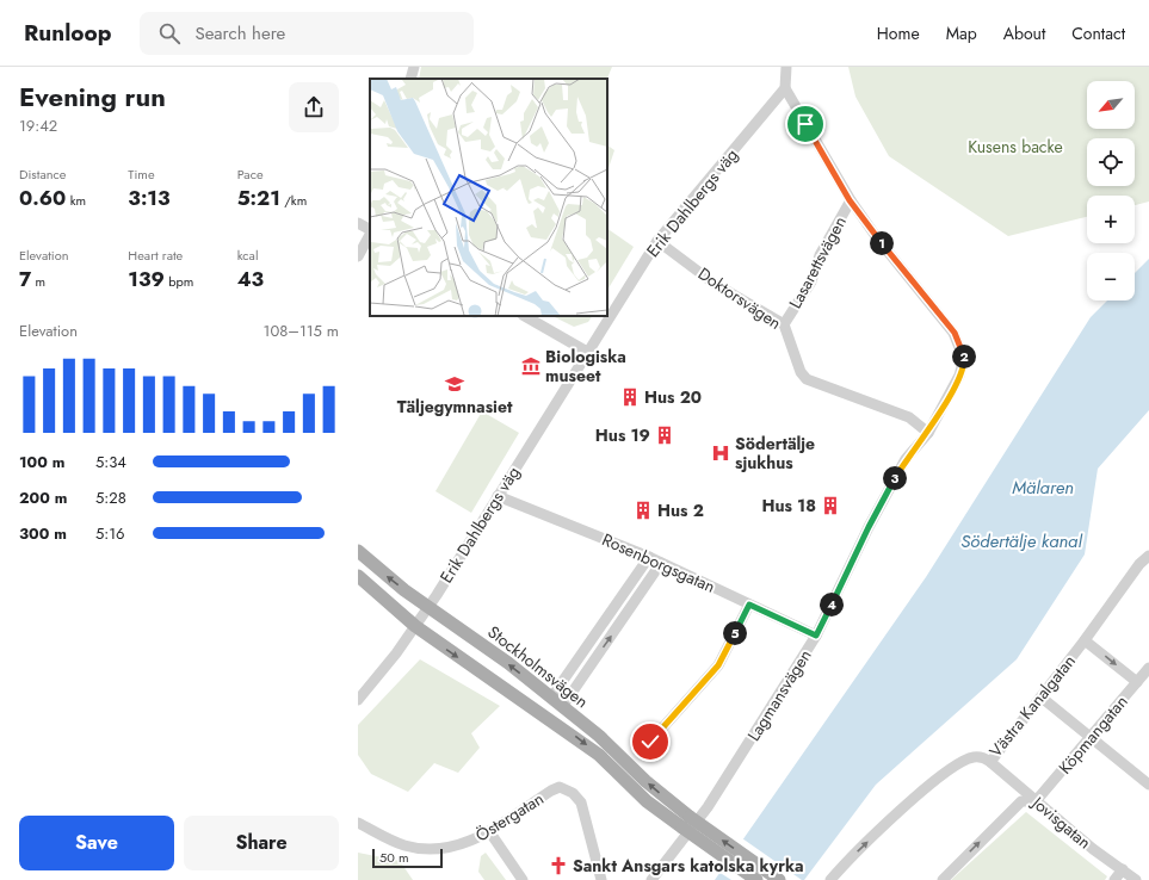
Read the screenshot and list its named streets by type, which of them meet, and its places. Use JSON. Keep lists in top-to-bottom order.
{
  "streets": {
    "main road": ["Stockholmsvägen"],
    "street": [
      "Erik Dahlbergs väg",
      "Lasarettsvägen",
      "Doktorsvägen",
      "Rosenborgsgatan",
      "Lagmansvägen",
      "Västra Kanalgatan",
      "Köpmangatan",
      "Östergatan",
      "Jovisgatan"
    ]
  },
  "crossings": [
    ["Erik Dahlbergs väg", "Doktorsvägen"],
    ["Erik Dahlbergs väg", "Rosenborgsgatan"],
    ["Erik Dahlbergs väg", "Stockholmsvägen"],
    ["Erik Dahlbergs väg", "Lagmansvägen"],
    ["Lasarettsvägen", "Doktorsvägen"],
    ["Lasarettsvägen", "Lagmansvägen"],
    ["Doktorsvägen", "Lagmansvägen"],
    ["Rosenborgsgatan", "Lagmansvägen"],
    ["Västra Kanalgatan", "Jovisgatan"],
    ["Köpmangatan", "Jovisgatan"]
  ],
  "one_way": ["Västra Kanalgatan"],
  "water": ["Mälaren", "Södertälje kanal"],
  "parks": ["Kusens backe"],
  "places": {
    "museum": ["Biologiska museet"],
    "school or university": ["Täljegymnasiet"],
    "building": [
      "Hus 20",
      "Hus 19",
      "Hus 18",
      "Hus 2"
    ],
    "hospital": ["Södertälje sjukhus"],
    "church": ["Sankt Ansgars katolska kyrka"]
  },
  "scale_bar": "50 m",
  "north": "bottom left",
  "page": {
    "header": "Runloop",
    "search": "Search here",
    "nav": [
      "Home",
      "Map",
      "About",
      "Contact"
    ],
    "heading": ["Evening run", "19:42"],
    "map_buttons": ["+", "−"],
    "stats": [
      ["Distance", "0.60 km"],
      ["Time", "3:13"],
      ["Pace", "5:21 /km"],
      ["Elevation", "7 m"],
      ["Heart rate", "139 bpm"],
      ["kcal", "43"]
    ],
    "pins": [
      "1",
      "2",
      "3",
      "4",
      "5"
    ],
    "chart": ["Elevation", "108–115 m"],
    "list": [
      {
        "name": "100 m",
        "note": "5:34"
      },
      {
        "name": "200 m",
        "note": "5:28"
      },
      {
        "name": "300 m",
        "note": "5:16"
      }
    ],
    "buttons": ["Save", "Share"],
    "scale": "50 m"
  }
}
